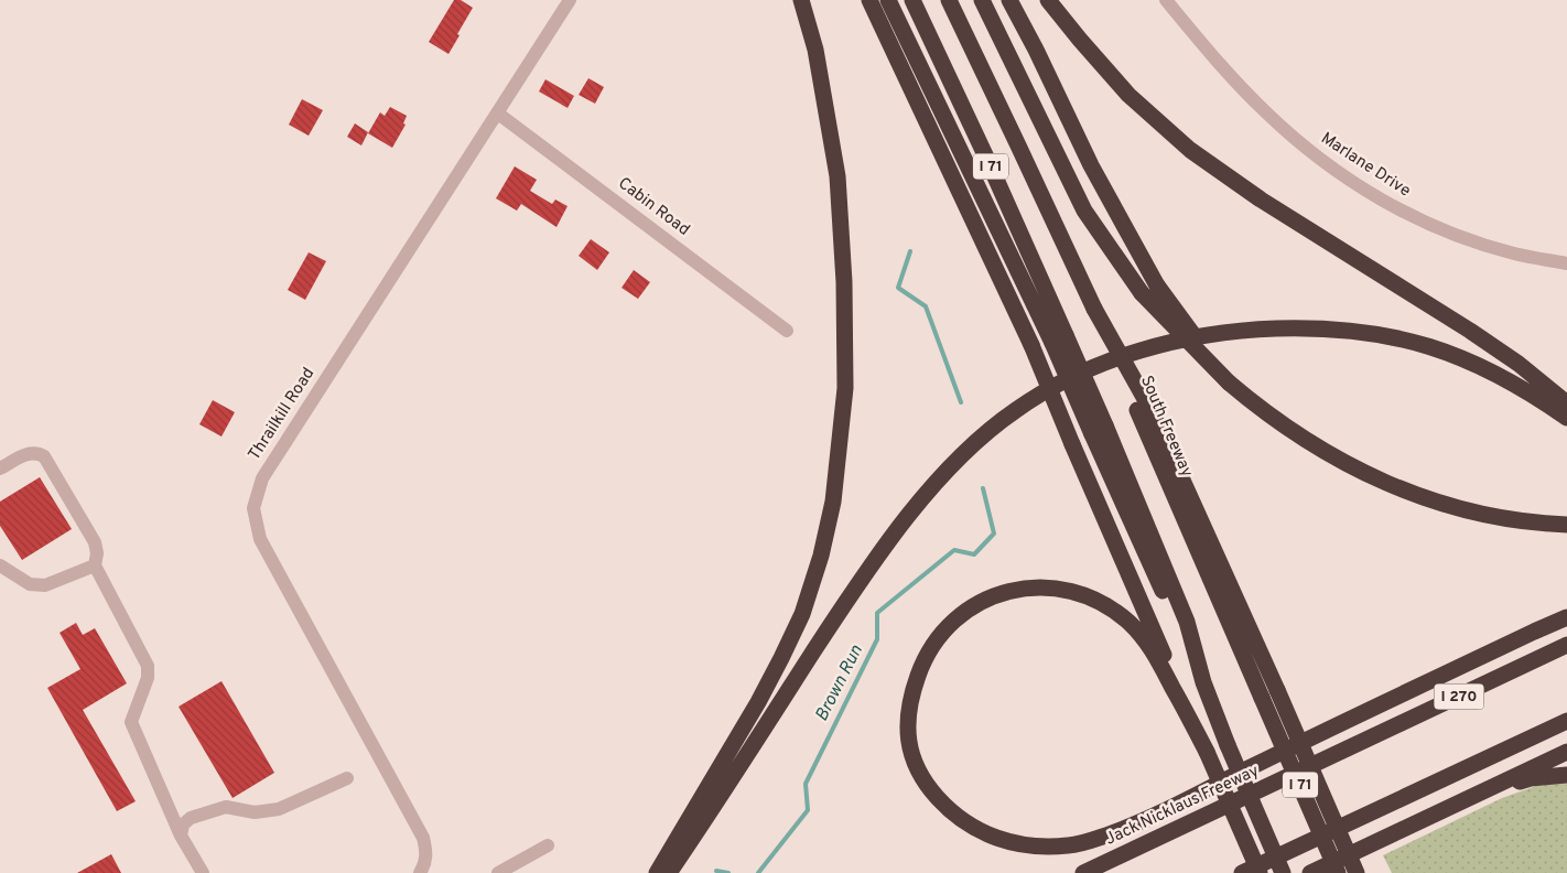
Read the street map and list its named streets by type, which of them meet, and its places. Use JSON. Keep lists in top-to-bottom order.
{
  "streets": {
    "highway": [
      "I 71",
      "South Freeway",
      "I 270",
      "Jack Nicklaus Freeway"
    ],
    "street": ["Marlane Drive", "Cabin Road", "Thrailkill Road"]
  },
  "crossings": [
    ["Cabin Road", "Thrailkill Road"]
  ],
  "water": ["Brown Run"]
}
